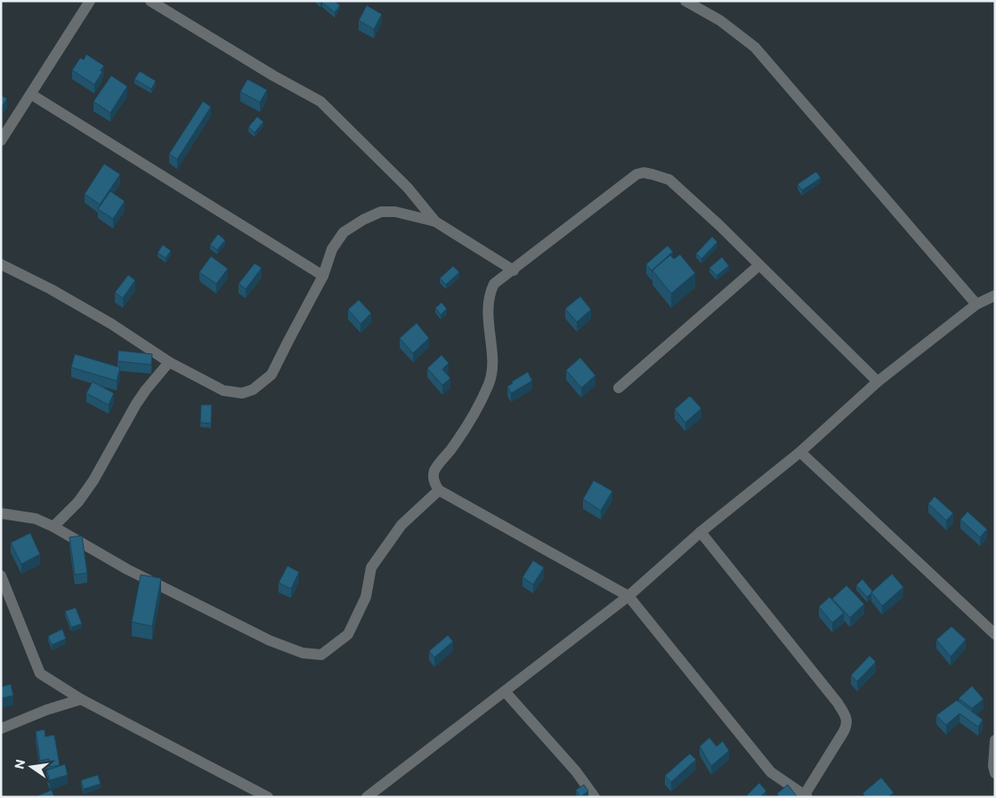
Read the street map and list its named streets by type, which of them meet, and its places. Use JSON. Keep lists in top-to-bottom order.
{
  "north": "left"
}
